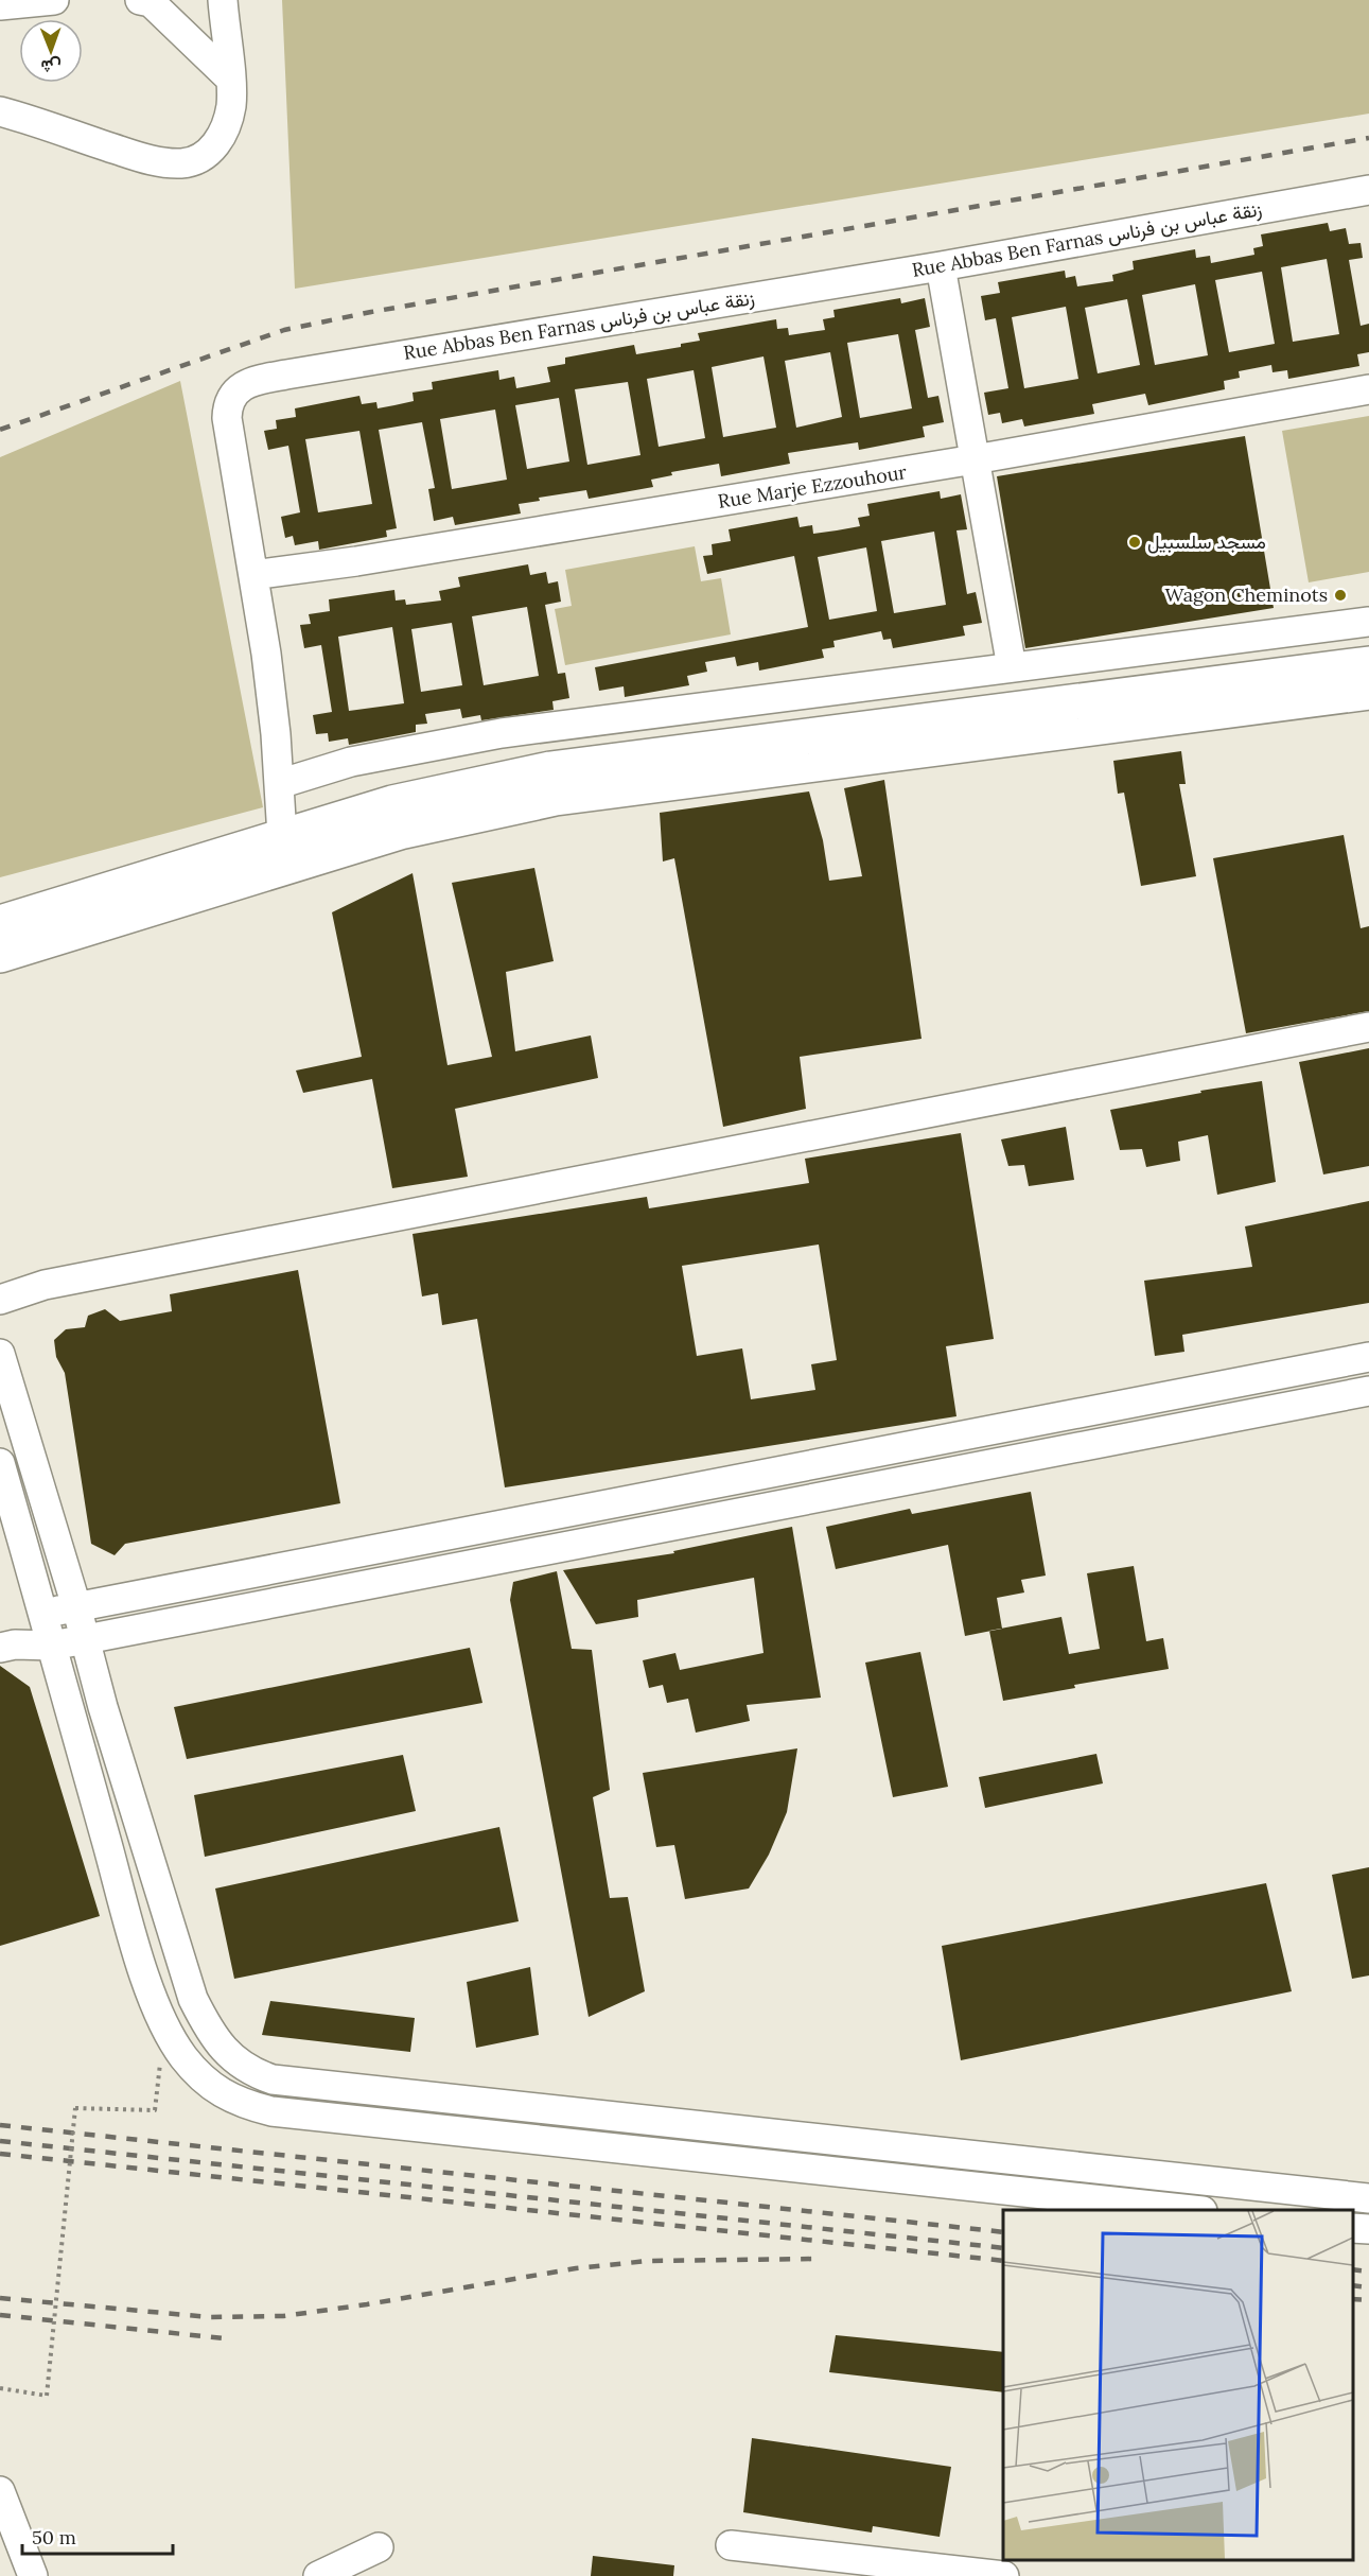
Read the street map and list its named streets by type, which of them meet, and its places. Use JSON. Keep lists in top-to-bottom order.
{
  "streets": {
    "street": ["Rue Abbas Ben Farnas زنقة عباس بن فرناس", "Rue Marje Ezzouhour"]
  },
  "crossings": [
    ["Rue Abbas Ben Farnas زنقة عباس بن فرناس", "Rue Marje Ezzouhour"]
  ],
  "places": ["مسجد سلسبيل", "Wagon Cheminots"],
  "scale_bar": "50 m",
  "north": "bottom"
}
